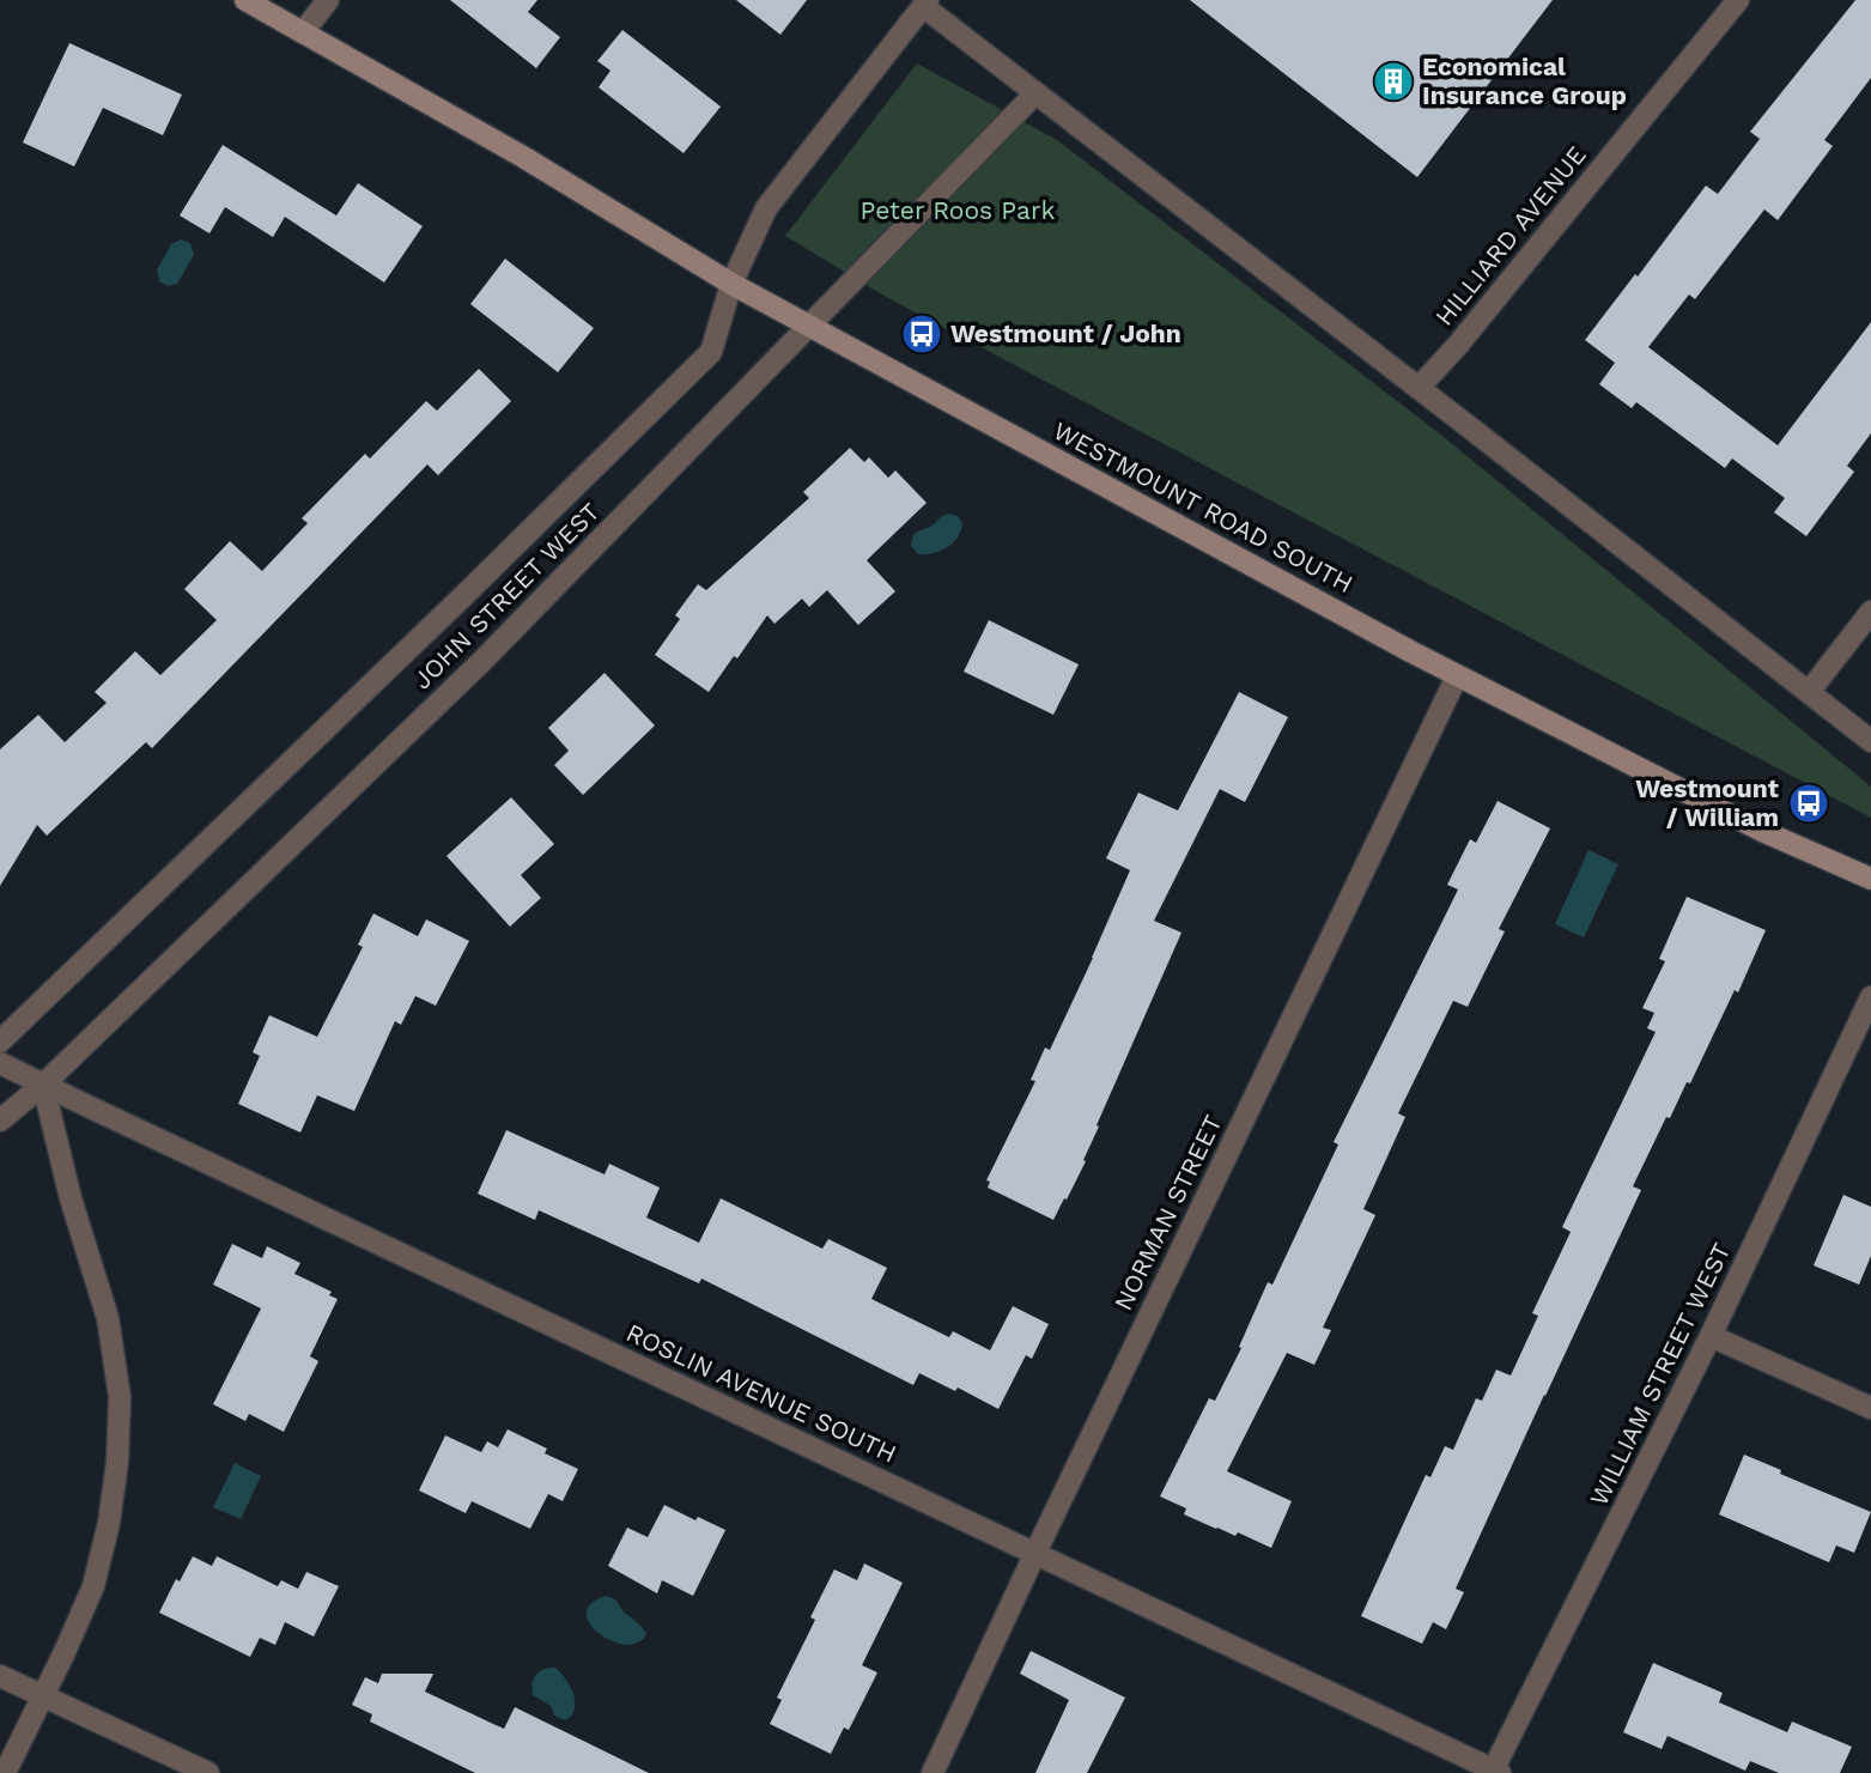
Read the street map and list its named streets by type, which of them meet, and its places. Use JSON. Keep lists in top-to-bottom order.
{
  "streets": {
    "main road": ["WESTMOUNT ROAD SOUTH"],
    "street": [
      "HILLIARD AVENUE",
      "JOHN STREET WEST",
      "NORMAN STREET",
      "WILLIAM STREET WEST",
      "ROSLIN AVENUE SOUTH"
    ]
  },
  "crossings": [
    ["WESTMOUNT ROAD SOUTH", "JOHN STREET WEST"],
    ["WESTMOUNT ROAD SOUTH", "NORMAN STREET"],
    ["JOHN STREET WEST", "ROSLIN AVENUE SOUTH"],
    ["NORMAN STREET", "ROSLIN AVENUE SOUTH"],
    ["WILLIAM STREET WEST", "ROSLIN AVENUE SOUTH"]
  ],
  "parks": ["Peter Roos Park"],
  "places": {
    "building": ["Economical Insurance Group"],
    "bus stop": ["Westmount / John", "Westmount / William"]
  }
}
